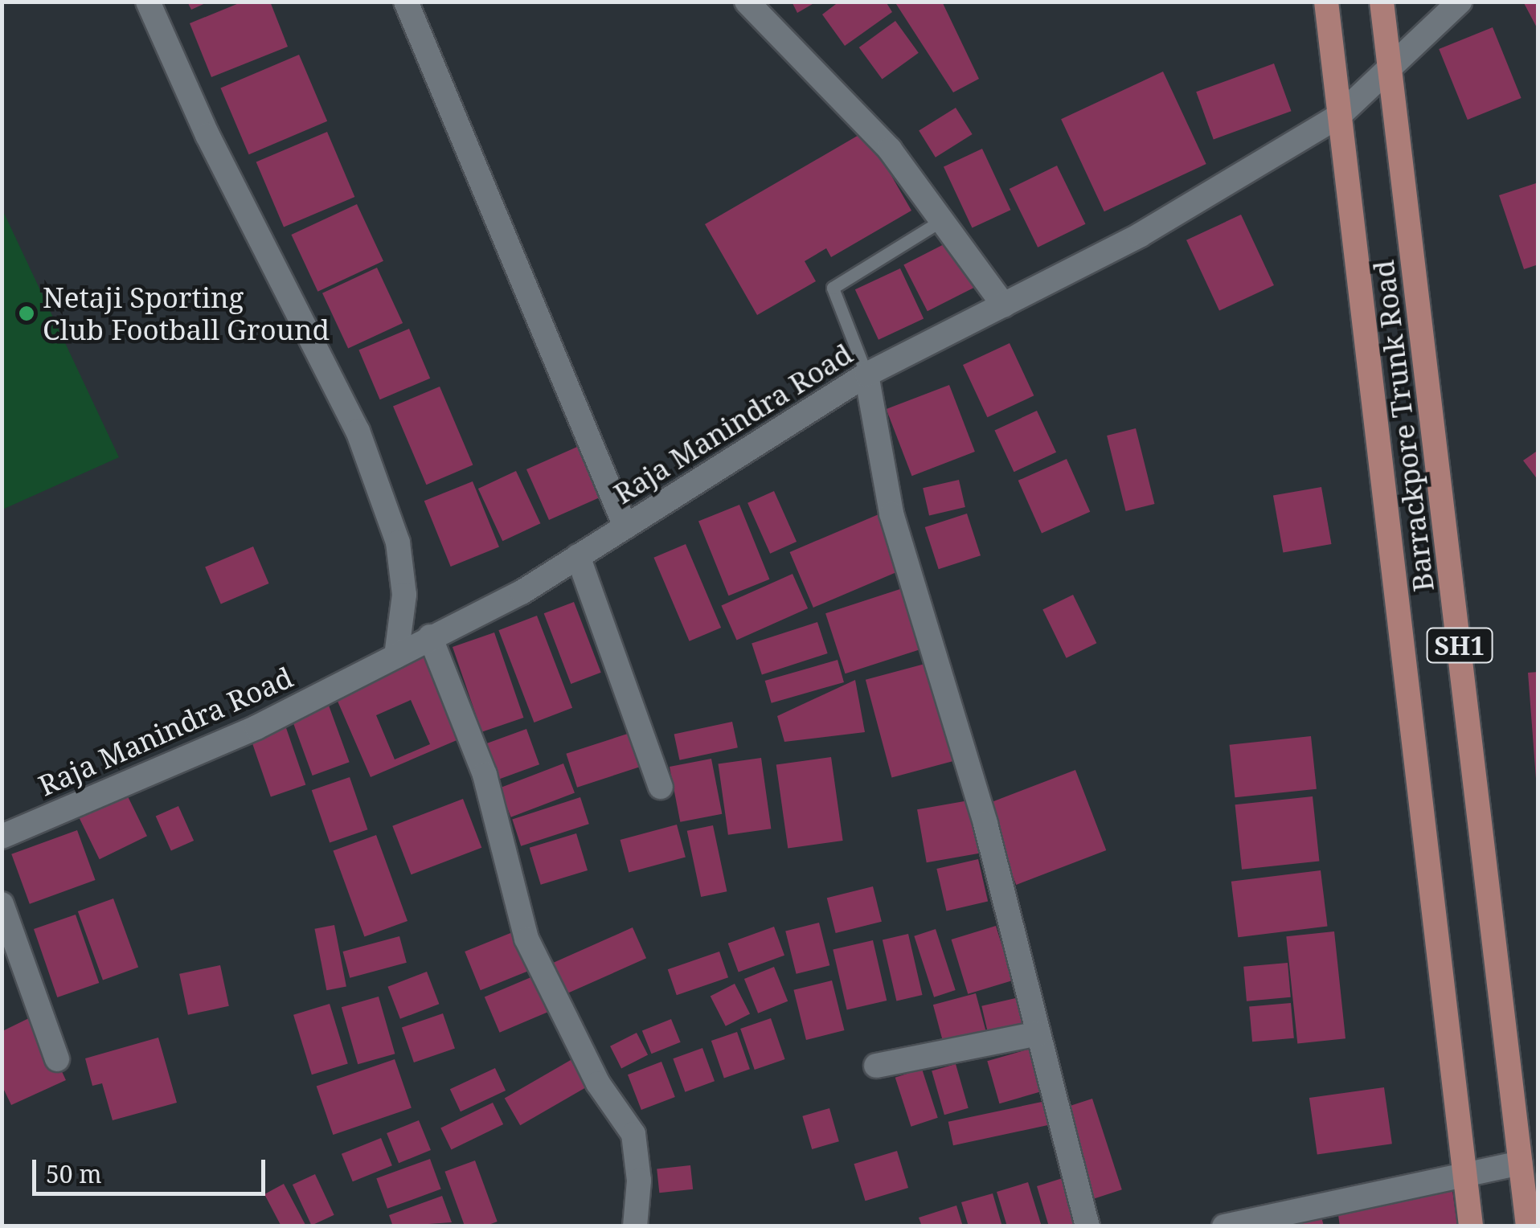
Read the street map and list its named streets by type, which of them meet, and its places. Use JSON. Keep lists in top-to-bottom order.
{
  "streets": {
    "main road": ["Barrackpore Trunk Road", "SH1"],
    "street": ["Raja Manindra Road"]
  },
  "crossings": [
    ["Raja Manindra Road", "Barrackpore Trunk Road"]
  ],
  "places": ["Netaji Sporting Club Football Ground"],
  "scale_bar": "50 m"
}
